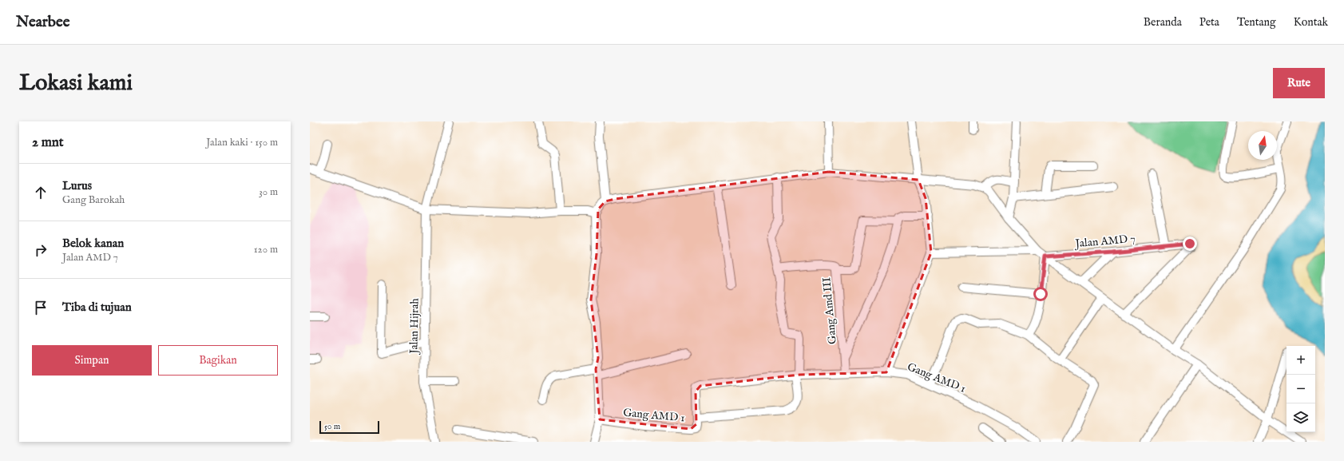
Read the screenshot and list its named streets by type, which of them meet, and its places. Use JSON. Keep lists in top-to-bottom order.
{
  "streets": {
    "street": [
      "Jalan AMD 7",
      "Gang Amd III",
      "Jalan Hijrah",
      "Gang AMD 1"
    ]
  },
  "crossings": [
    ["Gang Amd III", "Gang AMD 1"]
  ],
  "scale_bar": "50 m",
  "north": "top",
  "page": {
    "header": "Nearbee",
    "nav": [
      "Beranda",
      "Peta",
      "Tentang",
      "Kontak"
    ],
    "buttons": [
      "Rute",
      ["Simpan", "Bagikan"]
    ],
    "title": "Lokasi kami",
    "heading": ["2 mnt", "Jalan kaki · 150 m"],
    "list": [
      ["Lurus", "Gang Barokah", "30 m"],
      ["Belok kanan", "Jalan AMD 7", "120 m"],
      "Tiba di tujuan"
    ],
    "map_buttons": ["+", "−"],
    "scale": "50 m"
  }
}
